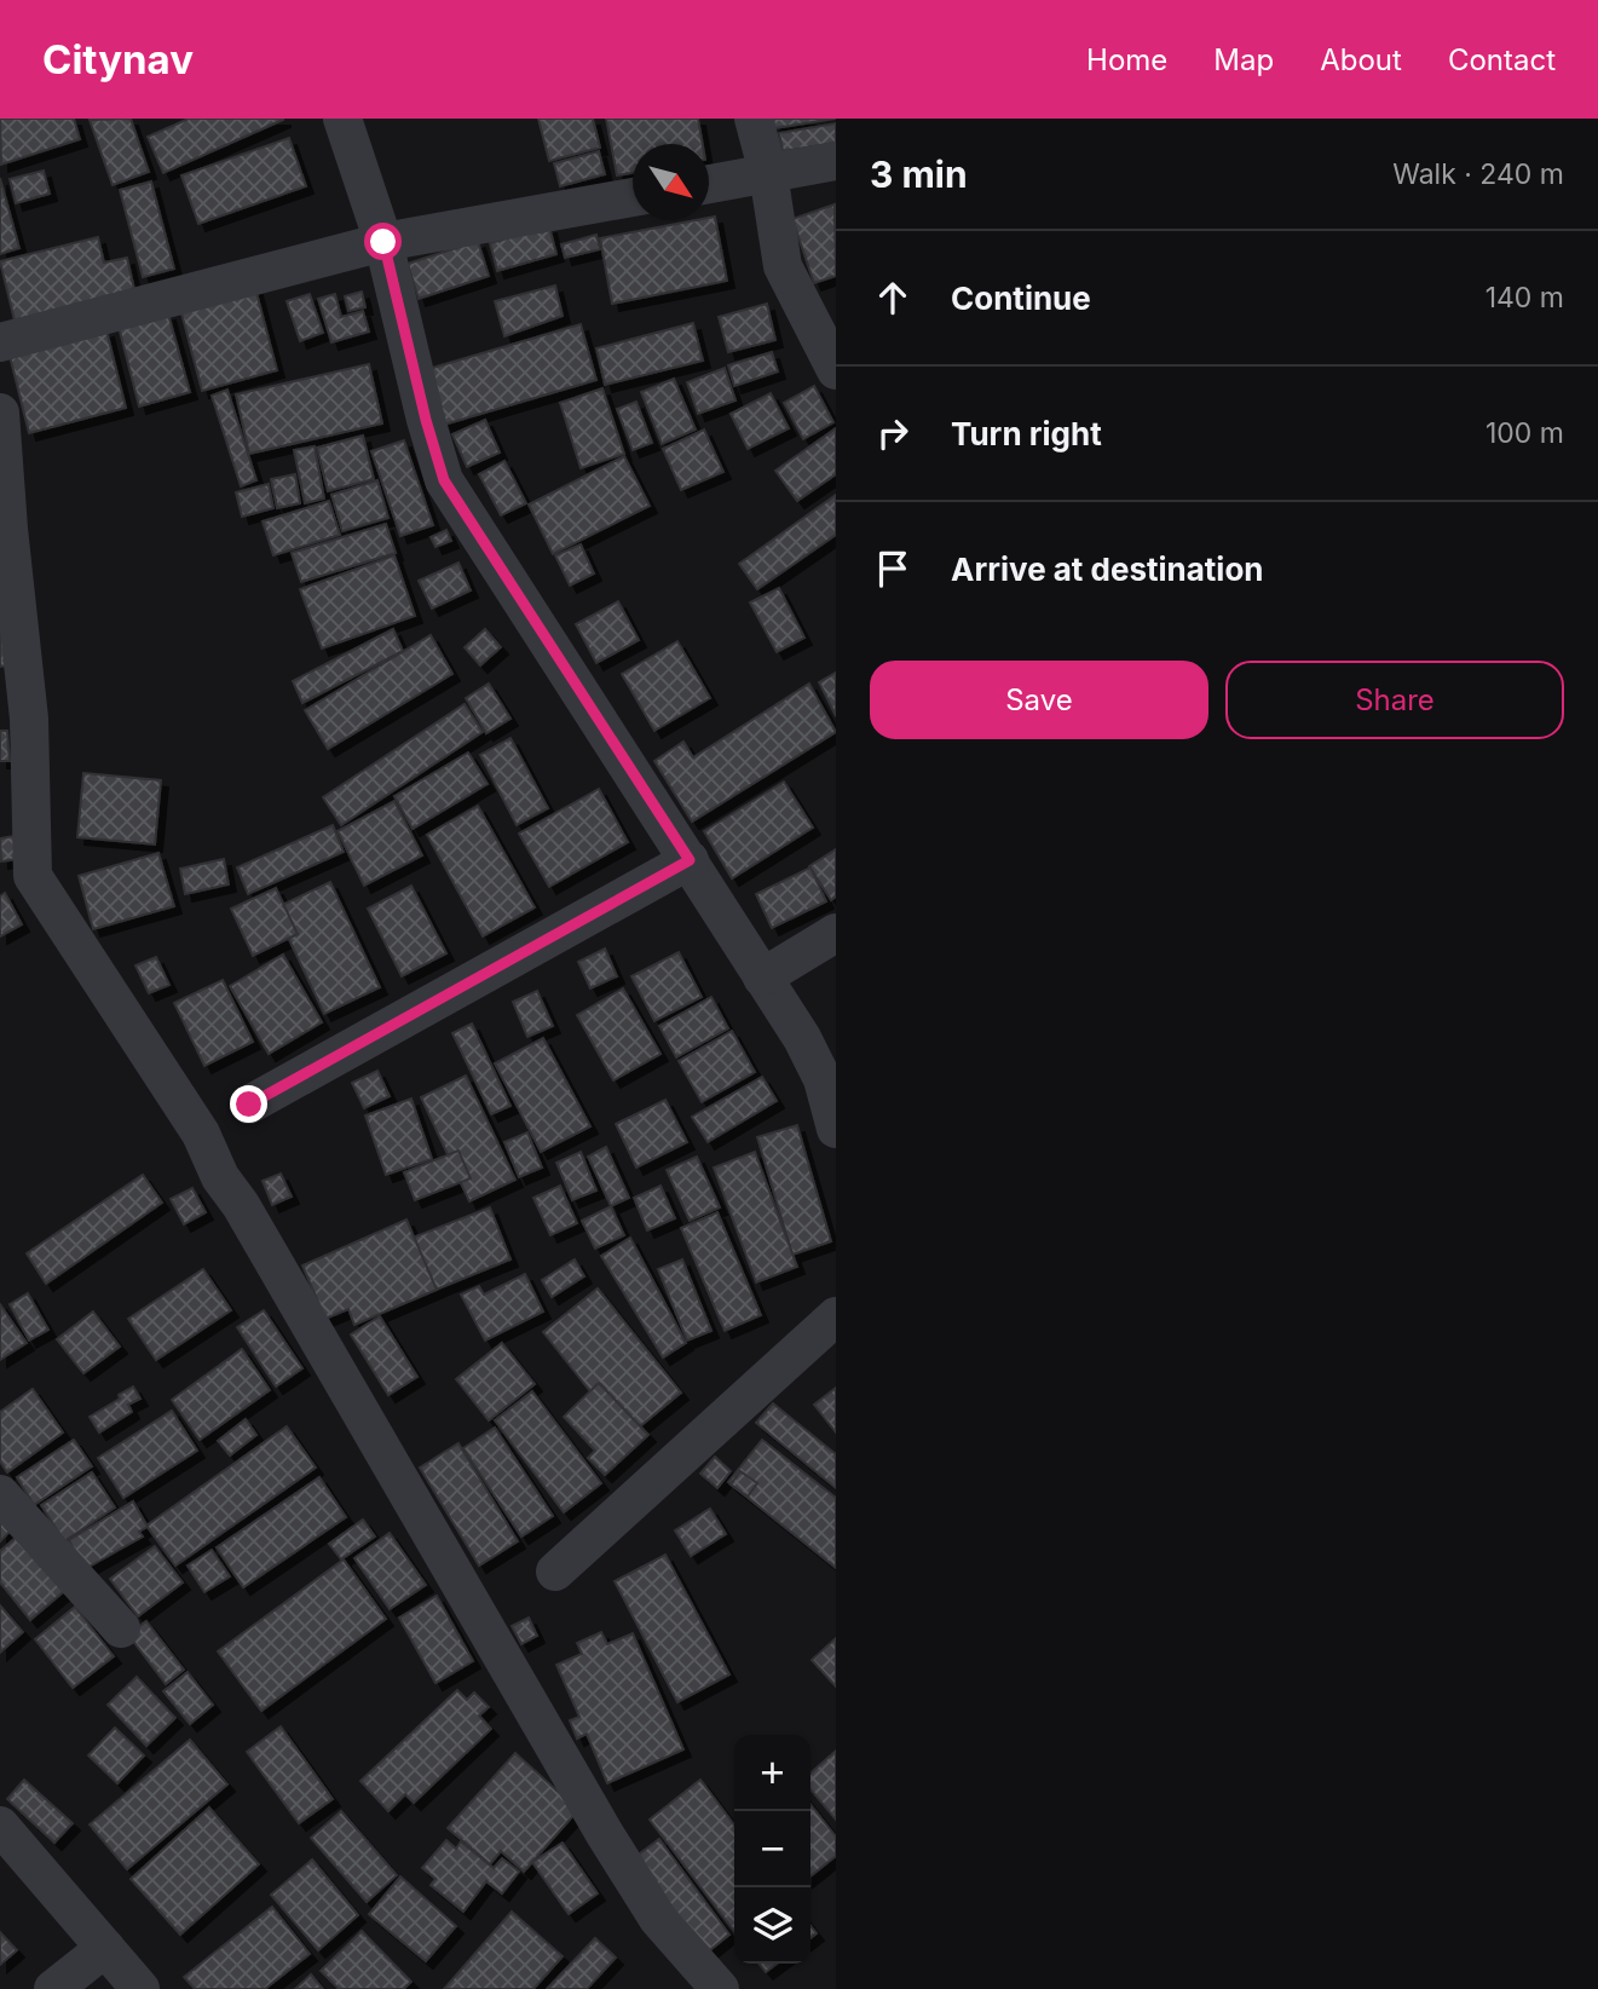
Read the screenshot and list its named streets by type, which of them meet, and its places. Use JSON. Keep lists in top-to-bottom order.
{
  "north": "bottom right",
  "page": {
    "header": "Citynav",
    "nav": [
      "Home",
      "Map",
      "About",
      "Contact"
    ],
    "heading": ["3 min", "Walk · 240 m"],
    "list": [
      ["Continue", "140 m"],
      ["Turn right", "100 m"],
      "Arrive at destination"
    ],
    "buttons": ["Save", "Share"],
    "map_buttons": ["+", "−"]
  }
}
